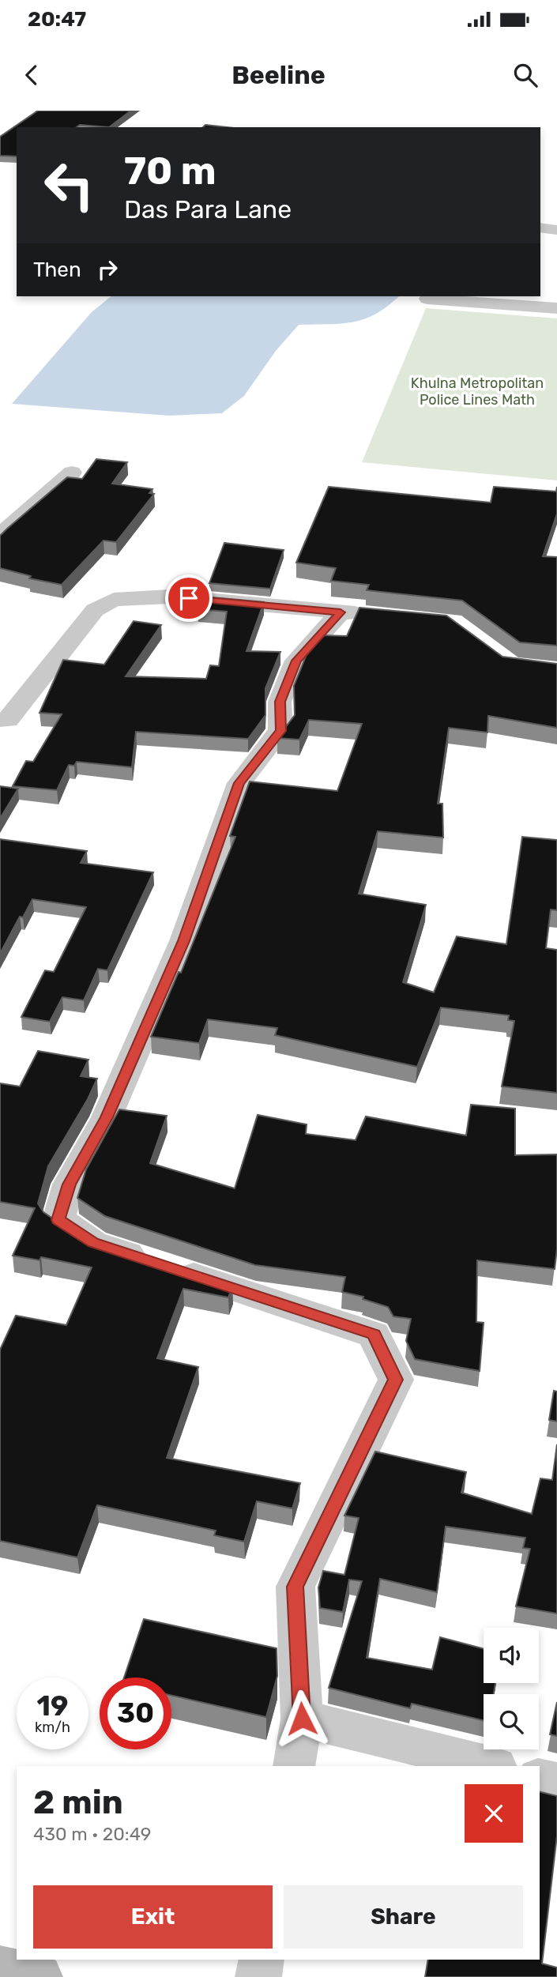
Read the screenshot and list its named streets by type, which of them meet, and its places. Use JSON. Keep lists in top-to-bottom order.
{
  "parks": ["Khulna Metropolitan Police Lines Math"],
  "page": {
    "status": "20:47",
    "header": "Beeline",
    "turn": ["70 m", "Das Para Lane"],
    "then": "Then",
    "speed": "19 km/h",
    "limit": "30",
    "heading": ["2 min", "430 m · 20:49"],
    "buttons": ["Exit", "Share"]
  }
}
